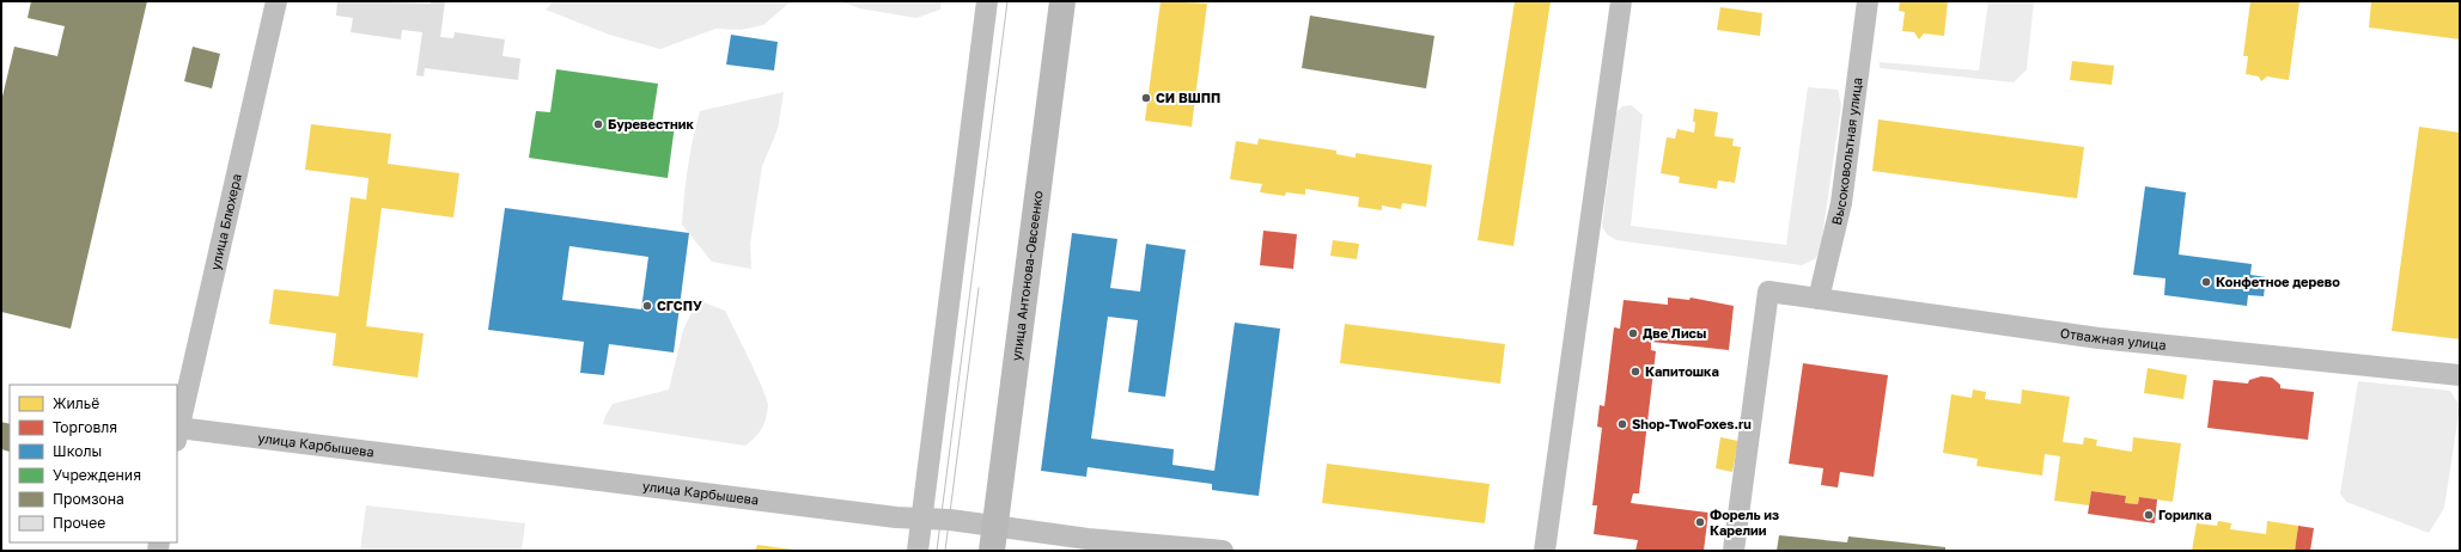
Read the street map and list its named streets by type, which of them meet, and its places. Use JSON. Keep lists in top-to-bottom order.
{
  "streets": {
    "main road": ["улица Антонова-Овсеенко"],
    "street": [
      "Высоковольтная улица",
      "улица Блюхера",
      "Отважная улица",
      "улица Карбышева"
    ]
  },
  "crossings": [
    ["Высоковольтная улица", "Отважная улица"],
    ["улица Блюхера", "улица Карбышева"],
    ["улица Антонова-Овсеенко", "улица Карбышева"]
  ],
  "places": [
    "СИ ВШПП",
    "Буревестник",
    "Конфетное дерево",
    "СГСПУ",
    "Две Лисы",
    "Капитошка",
    "Shop-TwoFoxes.ru",
    "Горилка",
    "Форель из Карелии"
  ],
  "legend": [
    "Жильё",
    "Торговля",
    "Школы",
    "Учреждения",
    "Промзона",
    "Прочее"
  ]
}
